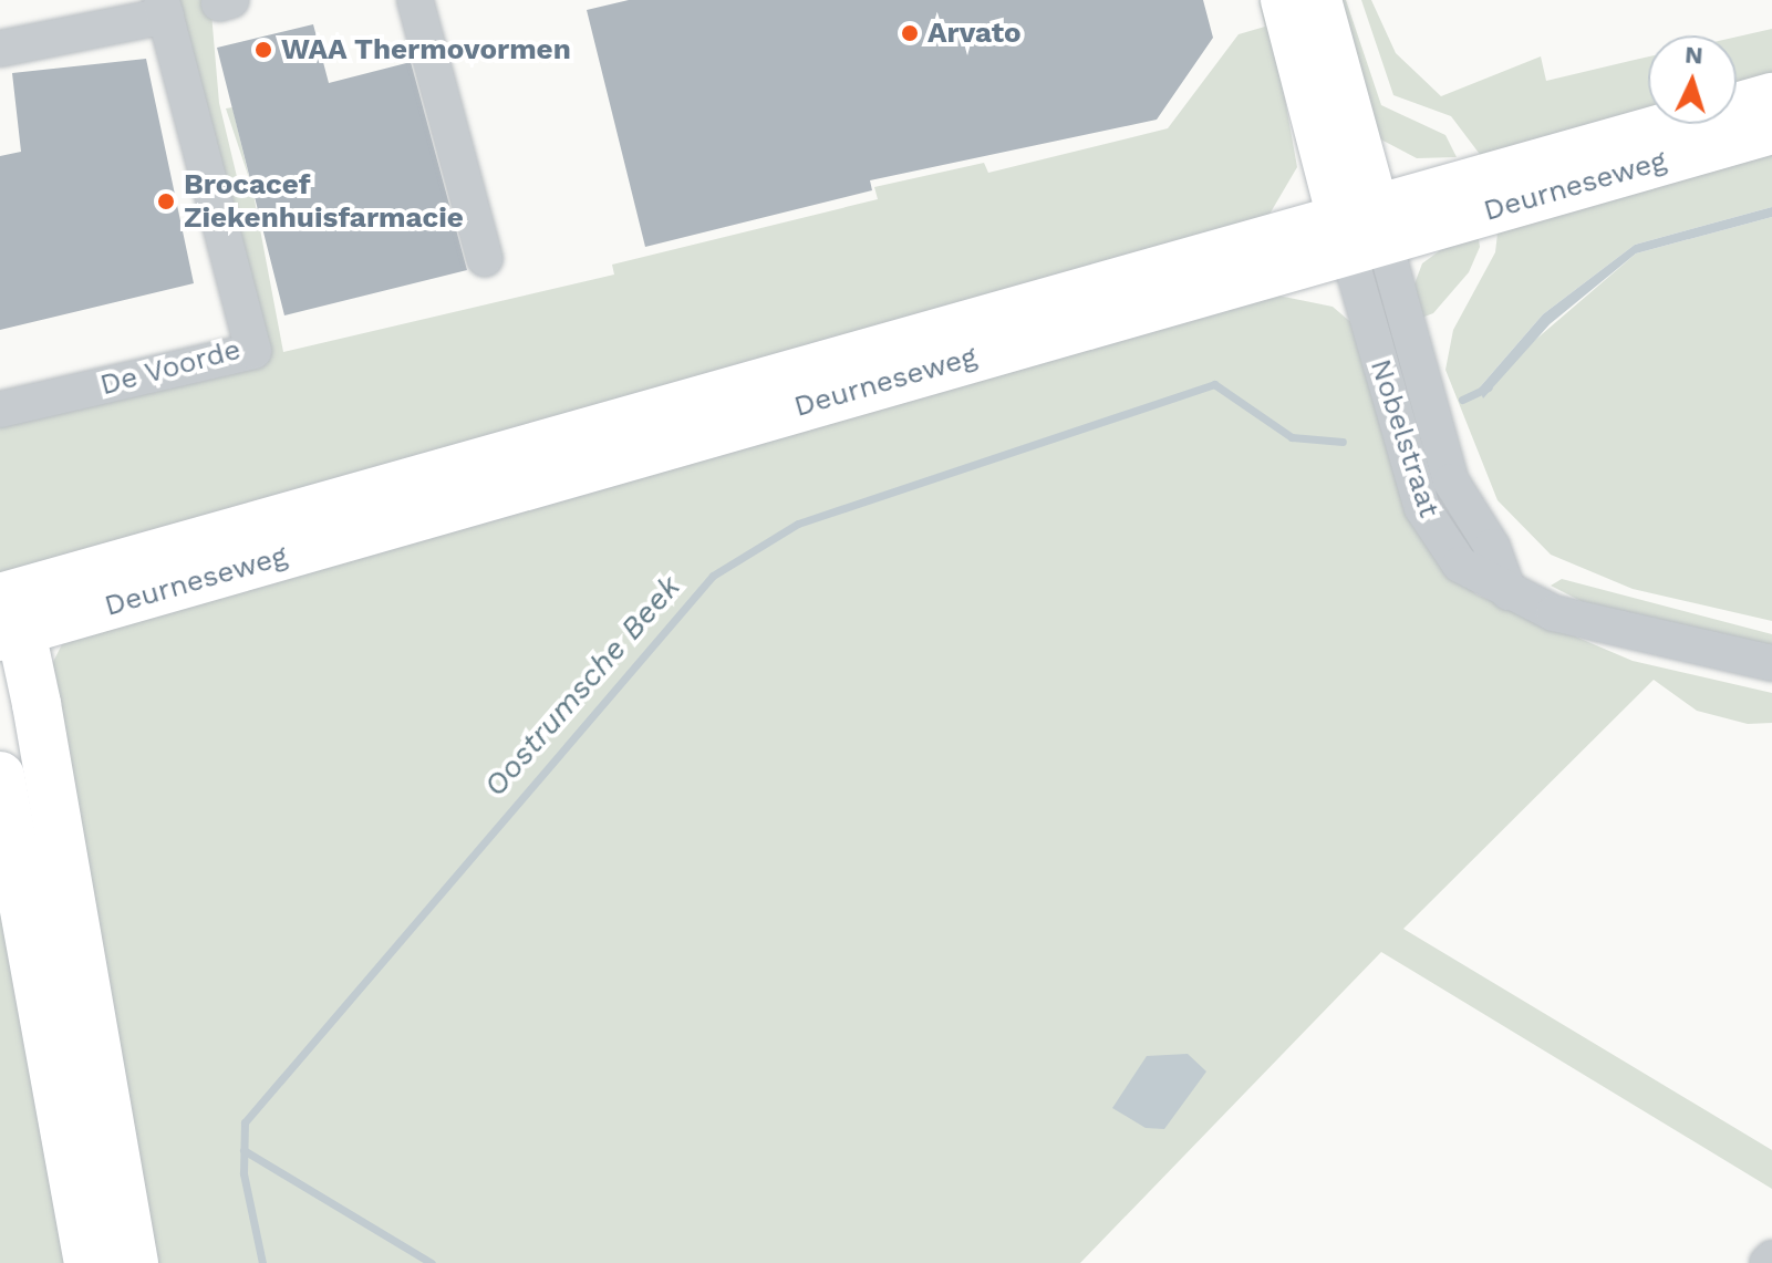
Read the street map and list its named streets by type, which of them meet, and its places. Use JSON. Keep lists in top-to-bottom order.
{
  "streets": {
    "main road": ["Deurneseweg"],
    "street": ["De Voorde", "Nobelstraat"]
  },
  "crossings": [
    ["Deurneseweg", "Nobelstraat"]
  ],
  "water": ["Oostrumsche Beek"],
  "places": ["Arvato", "WAA Thermovormen", "Brocacef Ziekenhuisfarmacie"],
  "north": "top"
}
